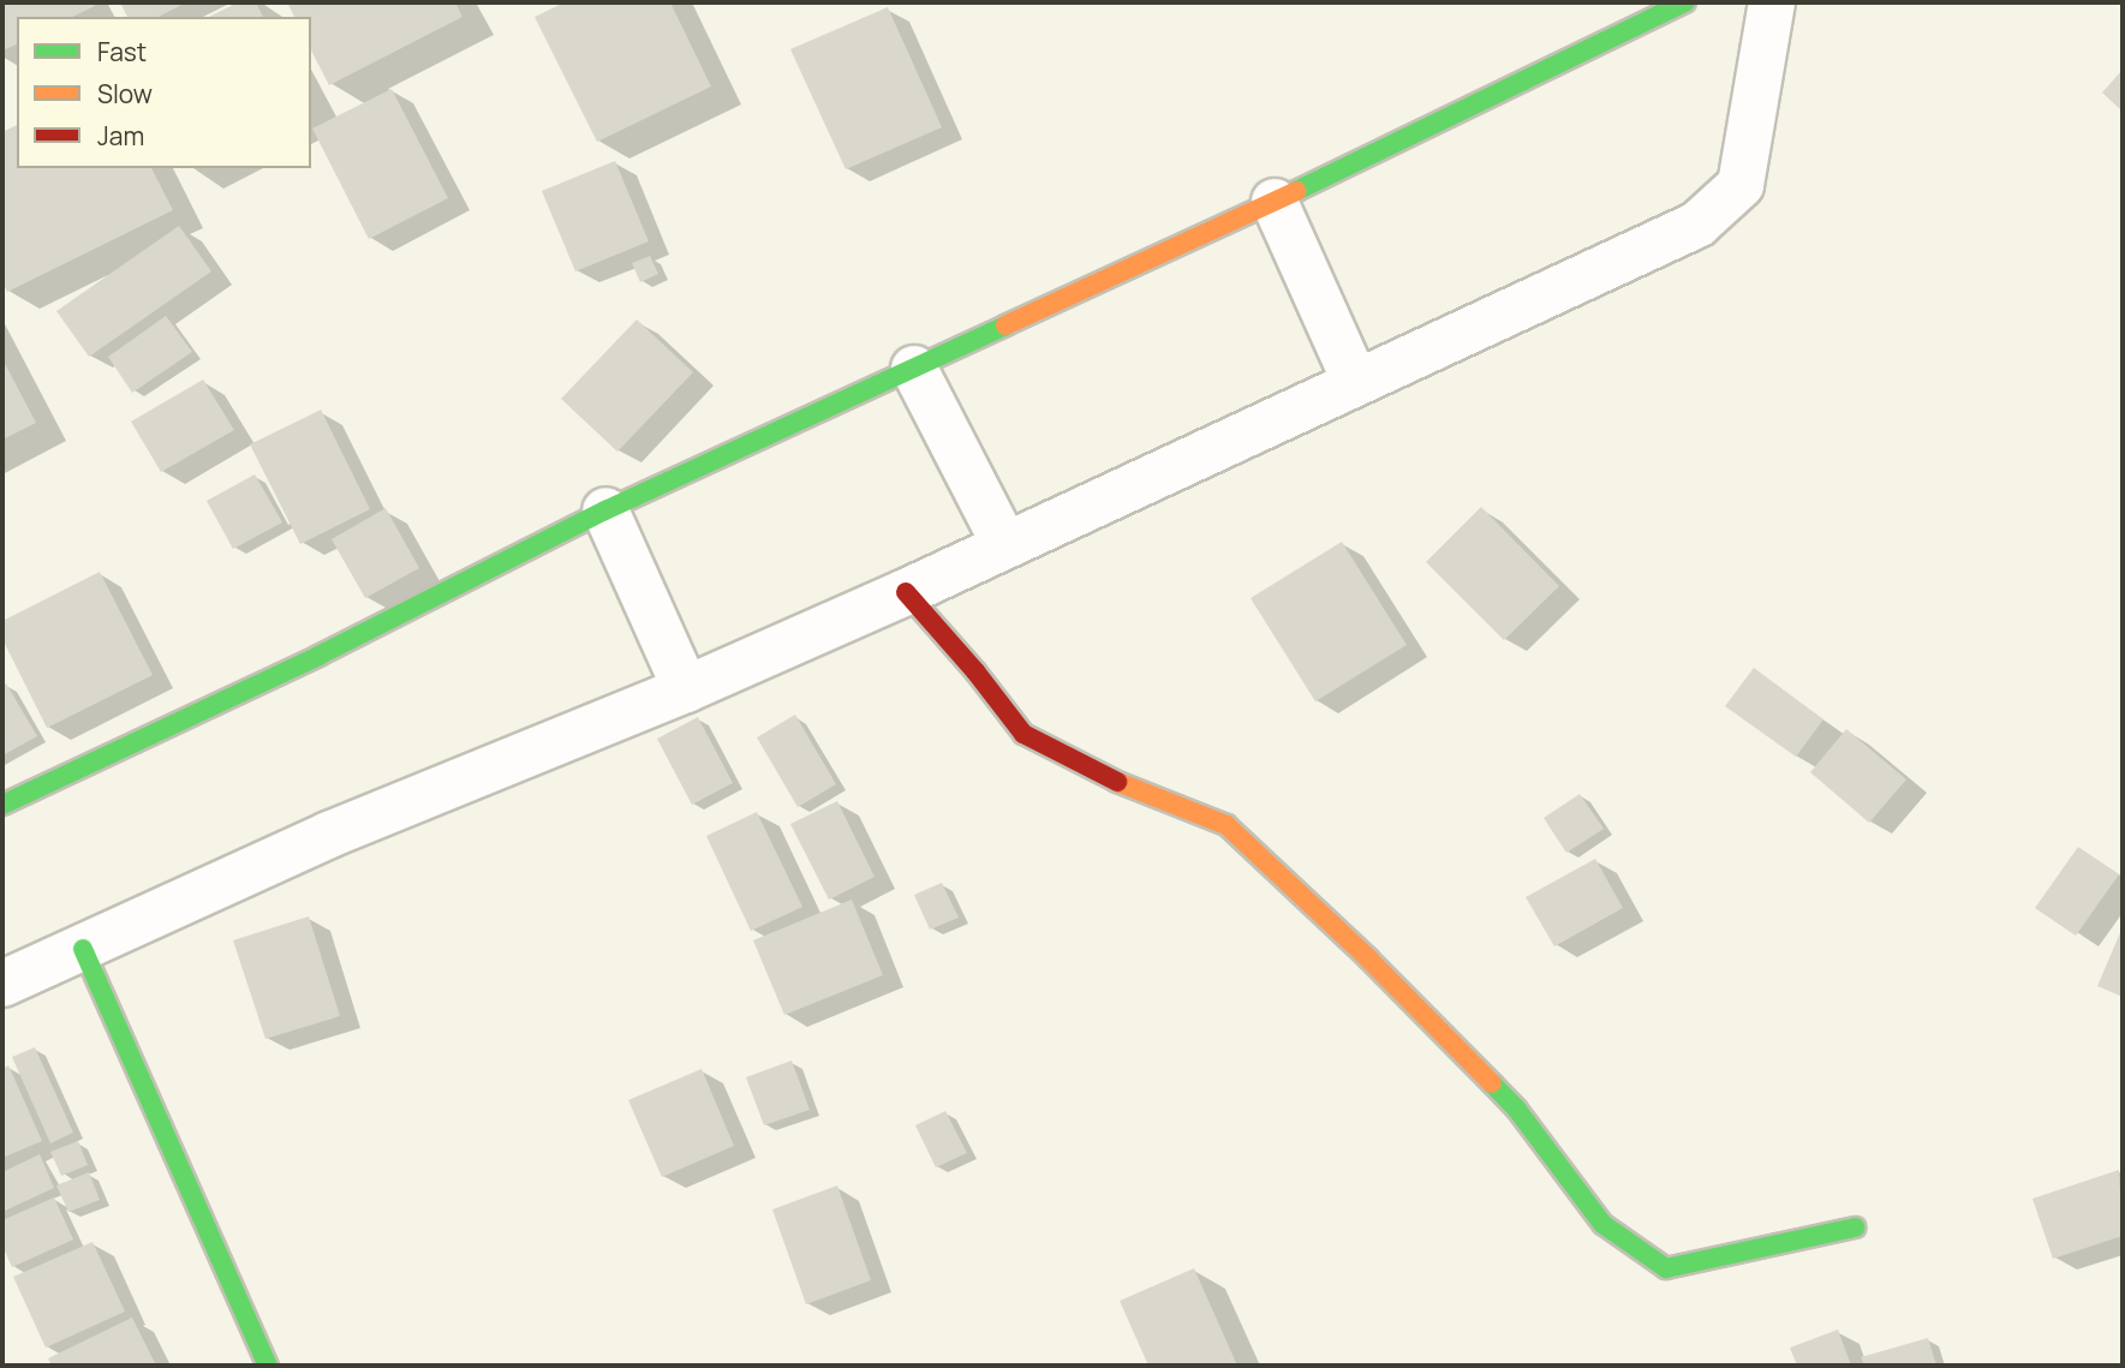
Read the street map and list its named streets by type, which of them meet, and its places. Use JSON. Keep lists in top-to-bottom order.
{
  "legend": ["Fast", "Slow", "Jam"]
}
